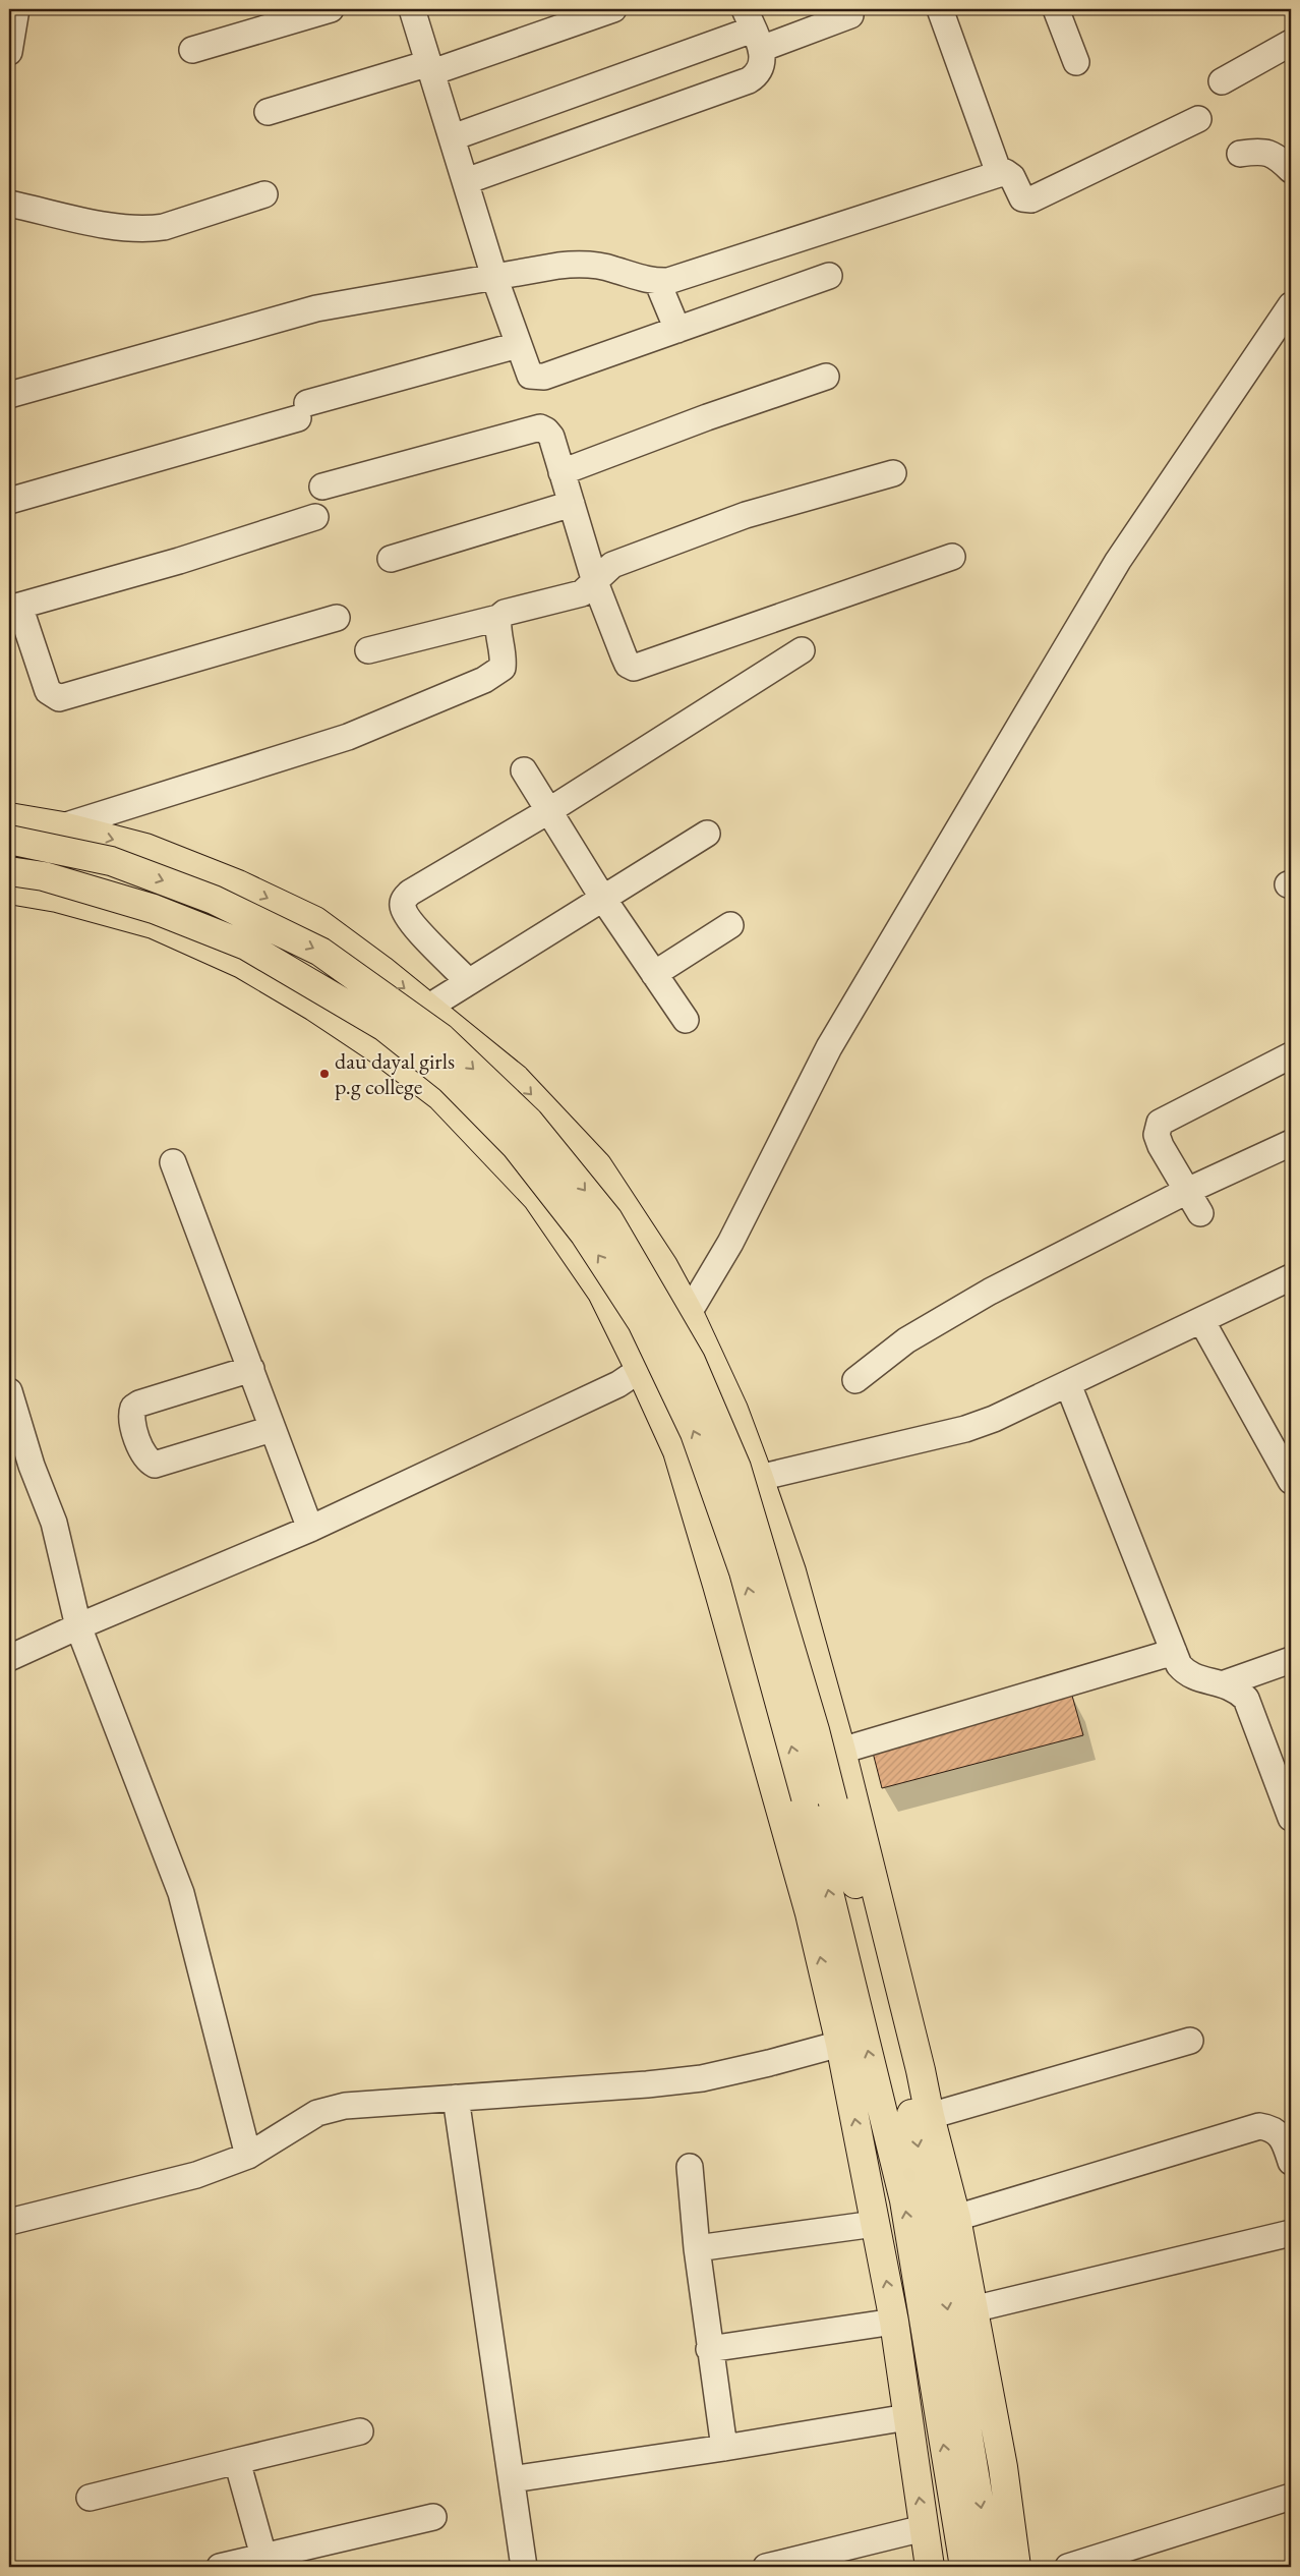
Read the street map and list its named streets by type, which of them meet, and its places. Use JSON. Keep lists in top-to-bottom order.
{
  "places": ["dau dayal girls p.g college"]
}
